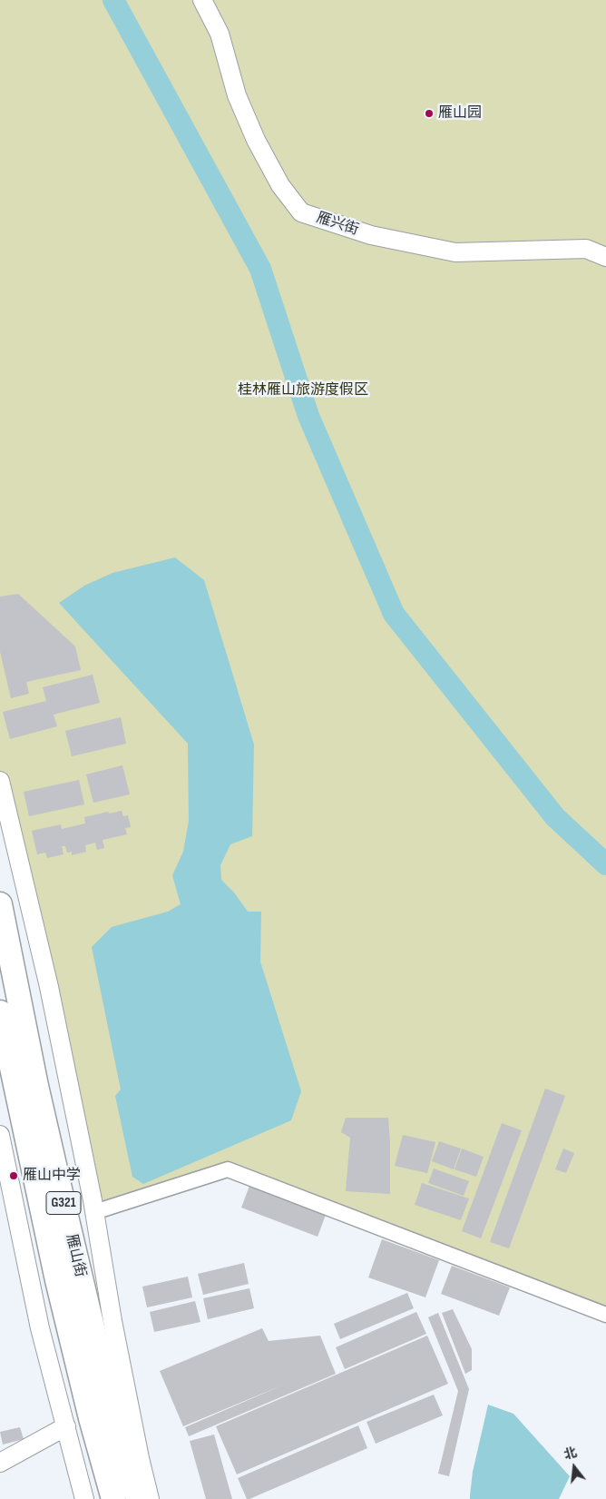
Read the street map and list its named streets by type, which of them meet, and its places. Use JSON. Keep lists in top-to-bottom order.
{
  "streets": {
    "highway": ["G321", "雁山街"],
    "street": ["雁兴街"]
  },
  "parks": ["桂林雁山旅游度假区"],
  "places": ["雁山园", "雁山中学"],
  "north": "top"
}
